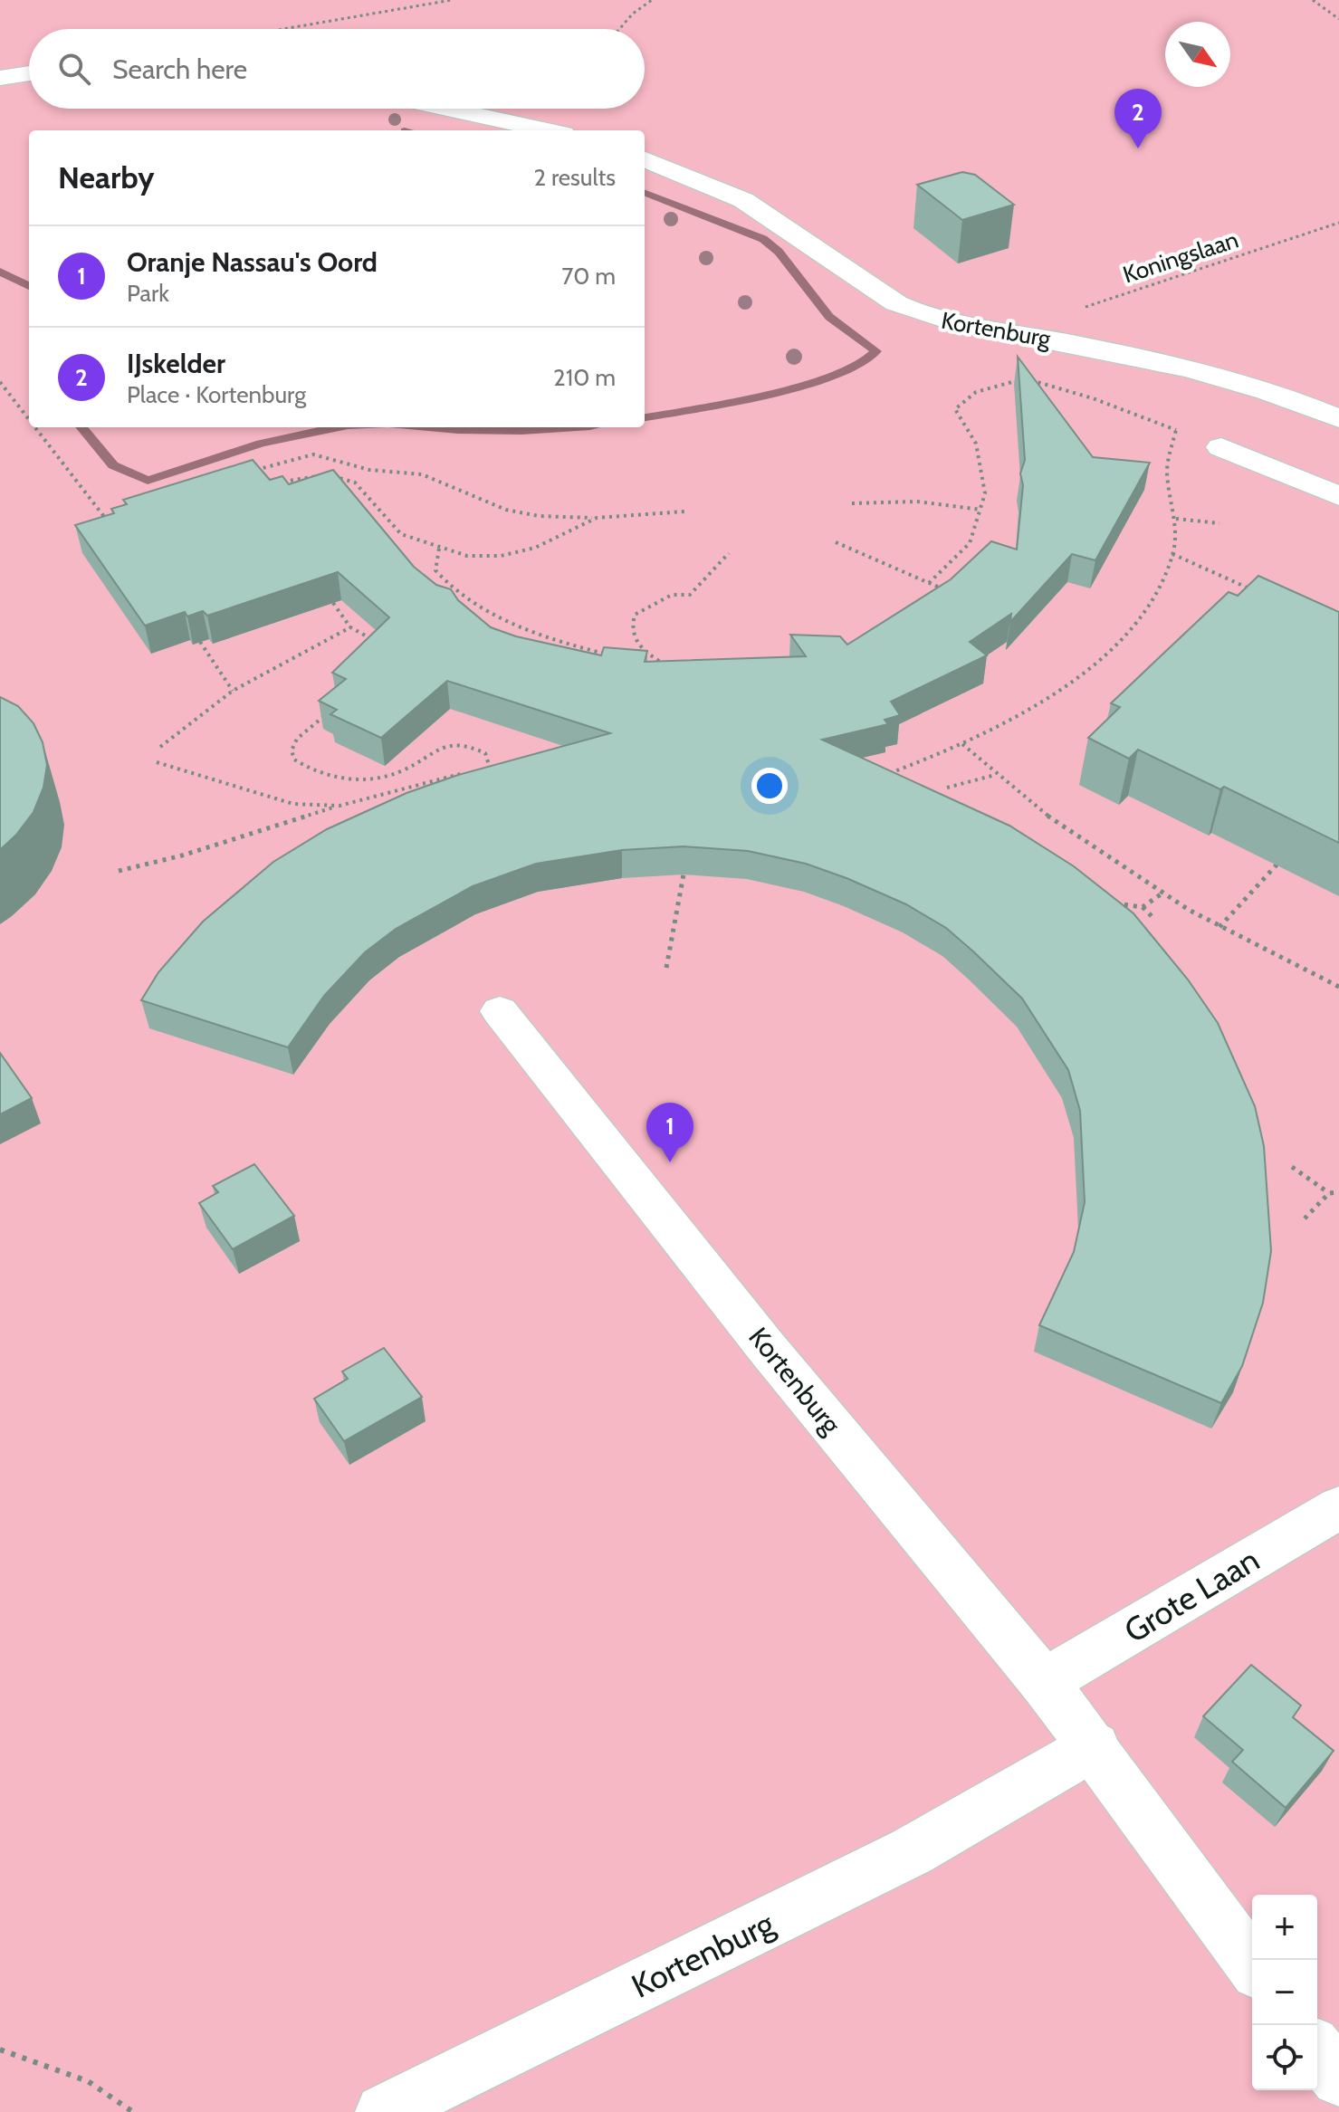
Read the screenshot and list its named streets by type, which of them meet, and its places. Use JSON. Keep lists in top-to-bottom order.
{
  "streets": {
    "street": ["Kortenburg", "Grote Laan"],
    "path": ["Koningslaan"]
  },
  "crossings": [
    ["Koningslaan", "Kortenburg"],
    ["Kortenburg", "Grote Laan"]
  ],
  "north": "bottom right",
  "page": {
    "search": "Search here",
    "pins": ["2", "1"],
    "heading": ["Nearby", "2 results"],
    "list": [
      {
        "mark": "1",
        "name": "Oranje Nassau's Oord",
        "note": "Park",
        "value": "70 m"
      },
      {
        "mark": "2",
        "name": "IJskelder",
        "note": "Place · Kortenburg",
        "value": "210 m"
      }
    ],
    "map_buttons": ["+", "−"]
  }
}
